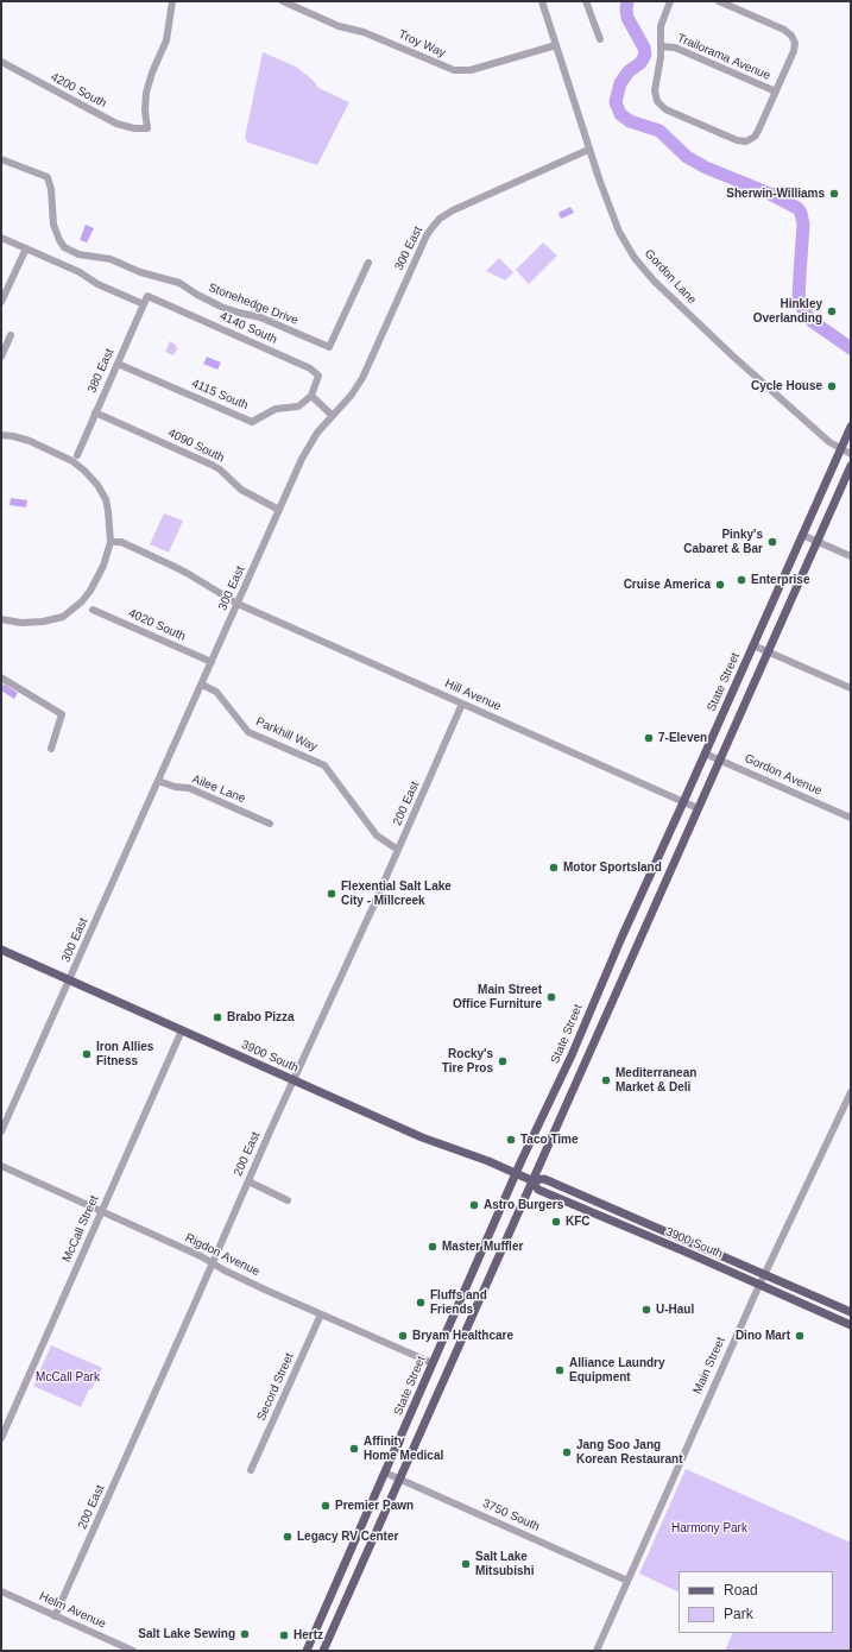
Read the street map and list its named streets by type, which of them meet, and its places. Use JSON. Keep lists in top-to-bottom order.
{
  "streets": {
    "main road": ["State Street", "3900 South"],
    "street": [
      "Troy Way",
      "Trailorama Avenue",
      "4200 South",
      "300 East",
      "Gordon Lane",
      "Stonehedge Drive",
      "4140 South",
      "380 East",
      "4115 South",
      "4090 South",
      "4020 South",
      "Hill Avenue",
      "Parkhill Way",
      "Gordon Avenue",
      "Ailee Lane",
      "200 East",
      "McCall Street",
      "Rigdon Avenue",
      "Main Street",
      "Secord Street",
      "3750 South",
      "Helm Avenue"
    ]
  },
  "crossings": [
    ["Troy Way", "Gordon Lane"],
    ["300 East", "Gordon Lane"],
    ["300 East", "4090 South"],
    ["300 East", "4020 South"],
    ["300 East", "Hill Avenue"],
    ["300 East", "Parkhill Way"],
    ["300 East", "Ailee Lane"],
    ["300 East", "3900 South"],
    ["Gordon Lane", "State Street"],
    ["4140 South", "380 East"],
    ["4140 South", "4115 South"],
    ["380 East", "4115 South"],
    ["380 East", "4090 South"],
    ["State Street", "Hill Avenue"],
    ["State Street", "Gordon Avenue"],
    ["State Street", "3900 South"],
    ["State Street", "Rigdon Avenue"],
    ["State Street", "3750 South"],
    ["Hill Avenue", "200 East"],
    ["Parkhill Way", "200 East"],
    ["200 East", "3900 South"],
    ["200 East", "Rigdon Avenue"],
    ["200 East", "Helm Avenue"],
    ["3900 South", "McCall Street"],
    ["3900 South", "Main Street"],
    ["McCall Street", "Rigdon Avenue"],
    ["Rigdon Avenue", "Secord Street"],
    ["Main Street", "3750 South"]
  ],
  "parks": ["McCall Park", "Harmony Park"],
  "places": [
    "Sherwin-Williams",
    "Hinkley Overlanding",
    "Cycle House",
    "Pinky's Cabaret & Bar",
    "Enterprise",
    "Cruise America",
    "7-Eleven",
    "Motor Sportsland",
    "Flexential Salt Lake City - Millcreek",
    "Main Street Office Furniture",
    "Brabo Pizza",
    "Iron Allies Fitness",
    "Rocky's Tire Pros",
    "Mediterranean Market & Deli",
    "Taco Time",
    "Astro Burgers",
    "KFC",
    "Master Muffler",
    "Fluffs and Friends",
    "U-Haul",
    "Bryam Healthcare",
    "Dino Mart",
    "Alliance Laundry Equipment",
    "Affinity Home Medical",
    "Jang Soo Jang Korean Restaurant",
    "Premier Pawn",
    "Legacy RV Center",
    "Salt Lake Mitsubishi",
    "Salt Lake Sewing",
    "Hertz"
  ],
  "legend": ["Road", "Park"]
}
